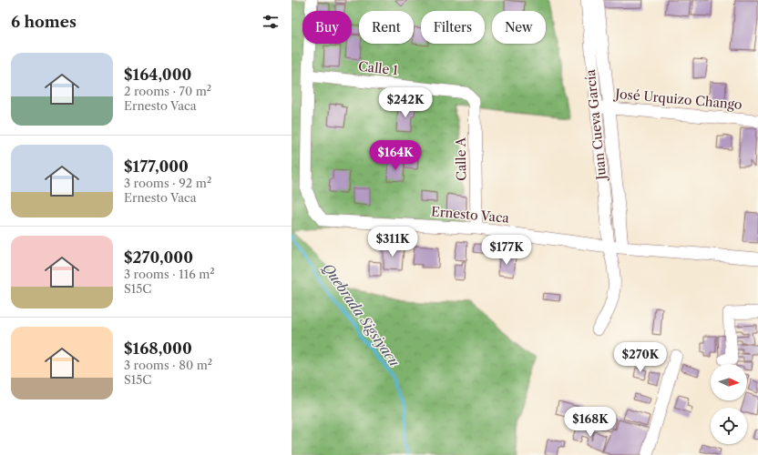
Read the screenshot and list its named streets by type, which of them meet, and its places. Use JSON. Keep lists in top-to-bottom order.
{
  "streets": {
    "street": [
      "Calle 1",
      "José Urquizo Chango",
      "Juan Cueva García",
      "Calle A",
      "Ernesto Vaca"
    ]
  },
  "crossings": [
    ["Calle 1", "Calle A"],
    ["Calle 1", "Ernesto Vaca"],
    ["José Urquizo Chango", "Juan Cueva García"],
    ["Juan Cueva García", "Ernesto Vaca"],
    ["Calle A", "Ernesto Vaca"]
  ],
  "water": ["Quebrada Sigsiyacu"],
  "north": "right",
  "page": {
    "heading": "6 homes",
    "chip": [
      "Buy",
      "Rent",
      "Filters",
      "New"
    ],
    "list": [
      {
        "name": "$164,000",
        "note": "2 rooms · 70 m² · Ernesto Vaca"
      },
      {
        "name": "$177,000",
        "note": "3 rooms · 92 m² · Ernesto Vaca"
      },
      {
        "name": "$270,000",
        "note": "3 rooms · 116 m² · S15C"
      },
      {
        "name": "$168,000",
        "note": "3 rooms · 80 m² · S15C"
      }
    ],
    "price": [
      "$242K",
      "$164K",
      "$311K",
      "$177K",
      "$270K",
      "$168K"
    ]
  }
}
